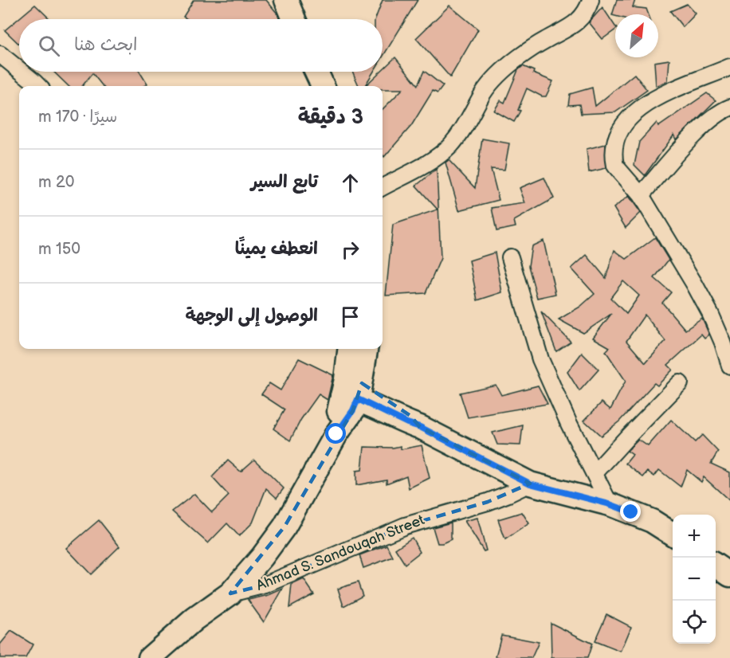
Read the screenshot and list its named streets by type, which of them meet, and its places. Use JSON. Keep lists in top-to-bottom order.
{
  "streets": {
    "street": ["Ahmad S. Sandouqah Street"]
  },
  "north": "top right",
  "page": {
    "search": "ابحث هنا",
    "heading": ["3 دقيقة", "سيرًا · 170 m"],
    "list": [
      ["تابع السير", "20 m"],
      ["انعطف يمينًا", "150 m"],
      "الوصول إلى الوجهة"
    ],
    "map_buttons": ["+", "−"]
  }
}
